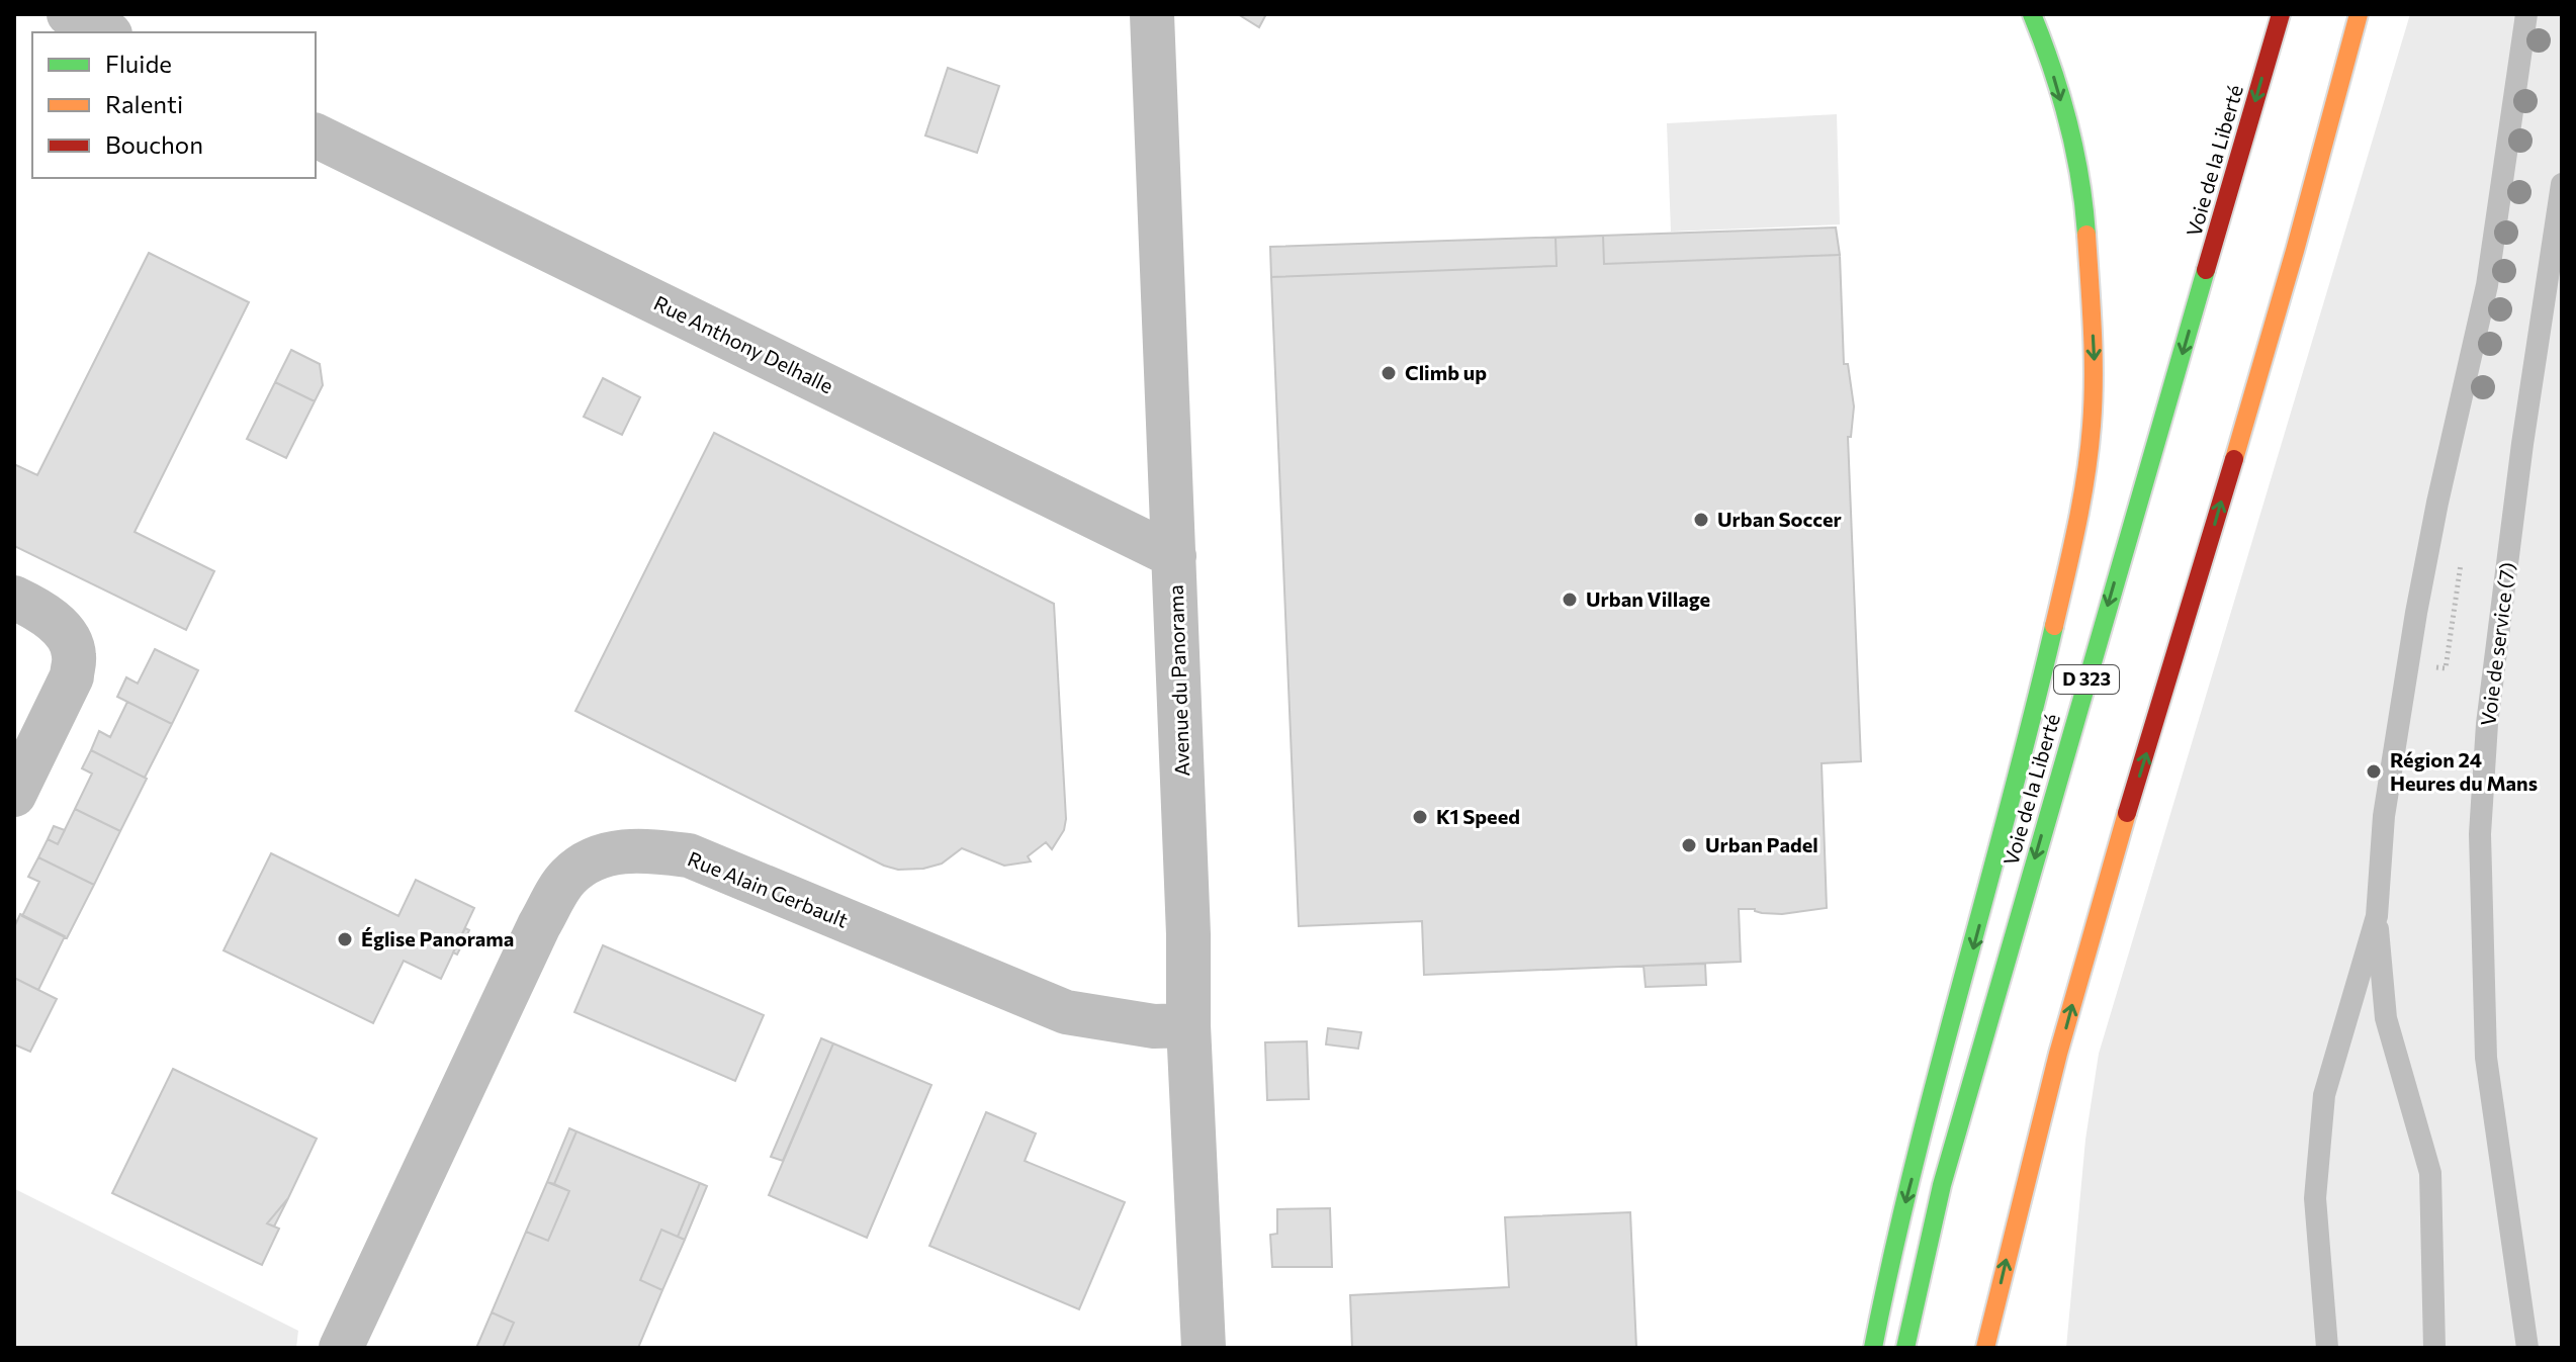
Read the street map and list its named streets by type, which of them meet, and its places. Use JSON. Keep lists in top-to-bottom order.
{
  "streets": {
    "highway": ["Voie de la Liberté", "D 323"],
    "street": ["Rue Anthony Delhalle", "Avenue du Panorama", "Rue Alain Gerbault"],
    "lane": ["Voie de service (7)"]
  },
  "crossings": [
    ["Rue Anthony Delhalle", "Avenue du Panorama"],
    ["Avenue du Panorama", "Rue Alain Gerbault"]
  ],
  "places": [
    "Climb up",
    "Urban Soccer",
    "Urban Village",
    "Région 24 Heures du Mans",
    "K1 Speed",
    "Urban Padel",
    "Église Panorama"
  ],
  "legend": ["Fluide", "Ralenti", "Bouchon"]
}
